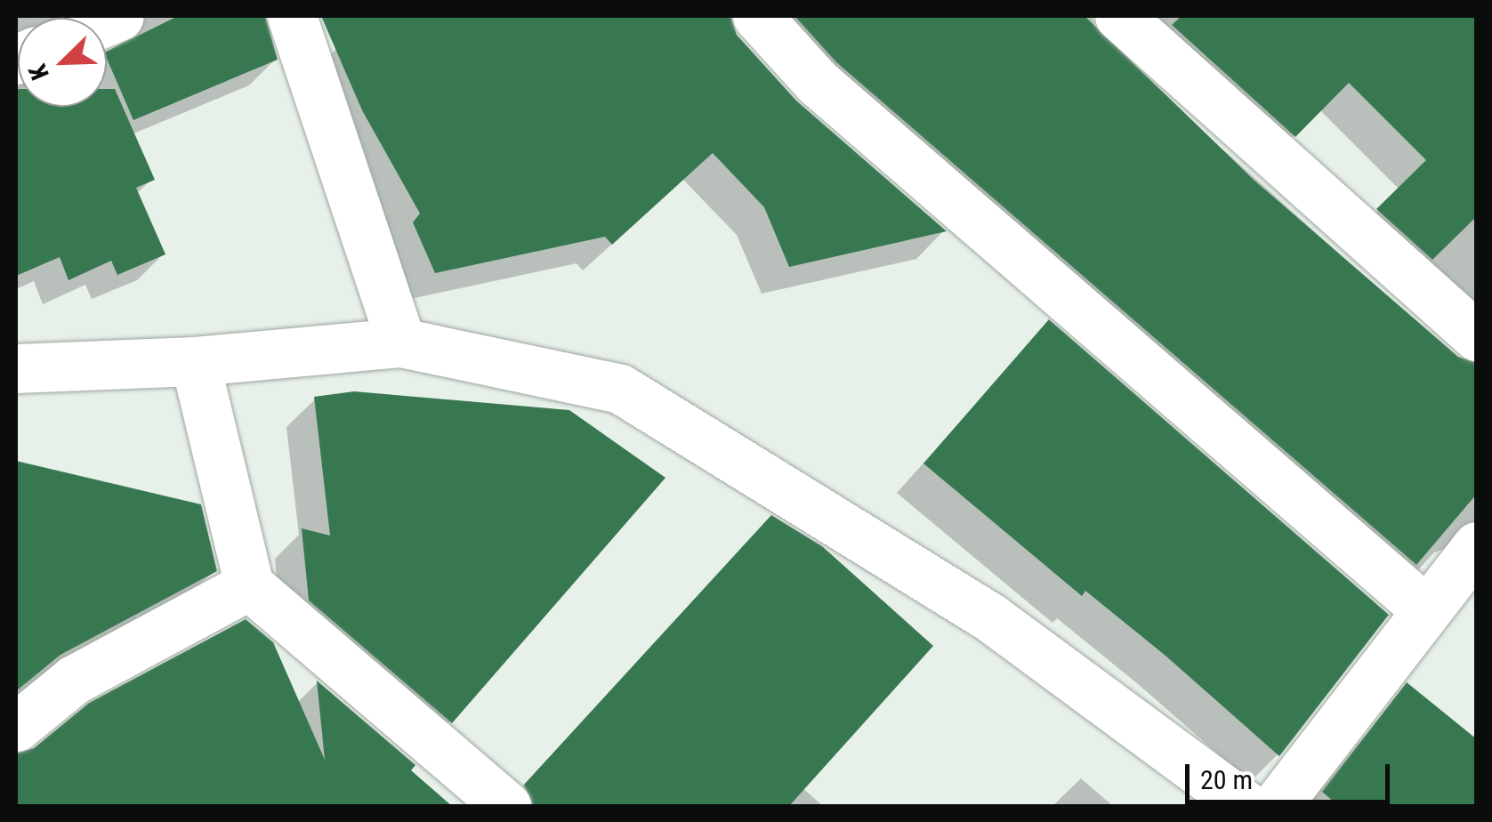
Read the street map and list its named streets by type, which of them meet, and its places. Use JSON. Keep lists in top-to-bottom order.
{
  "scale_bar": "20 m",
  "north": "bottom left"
}
